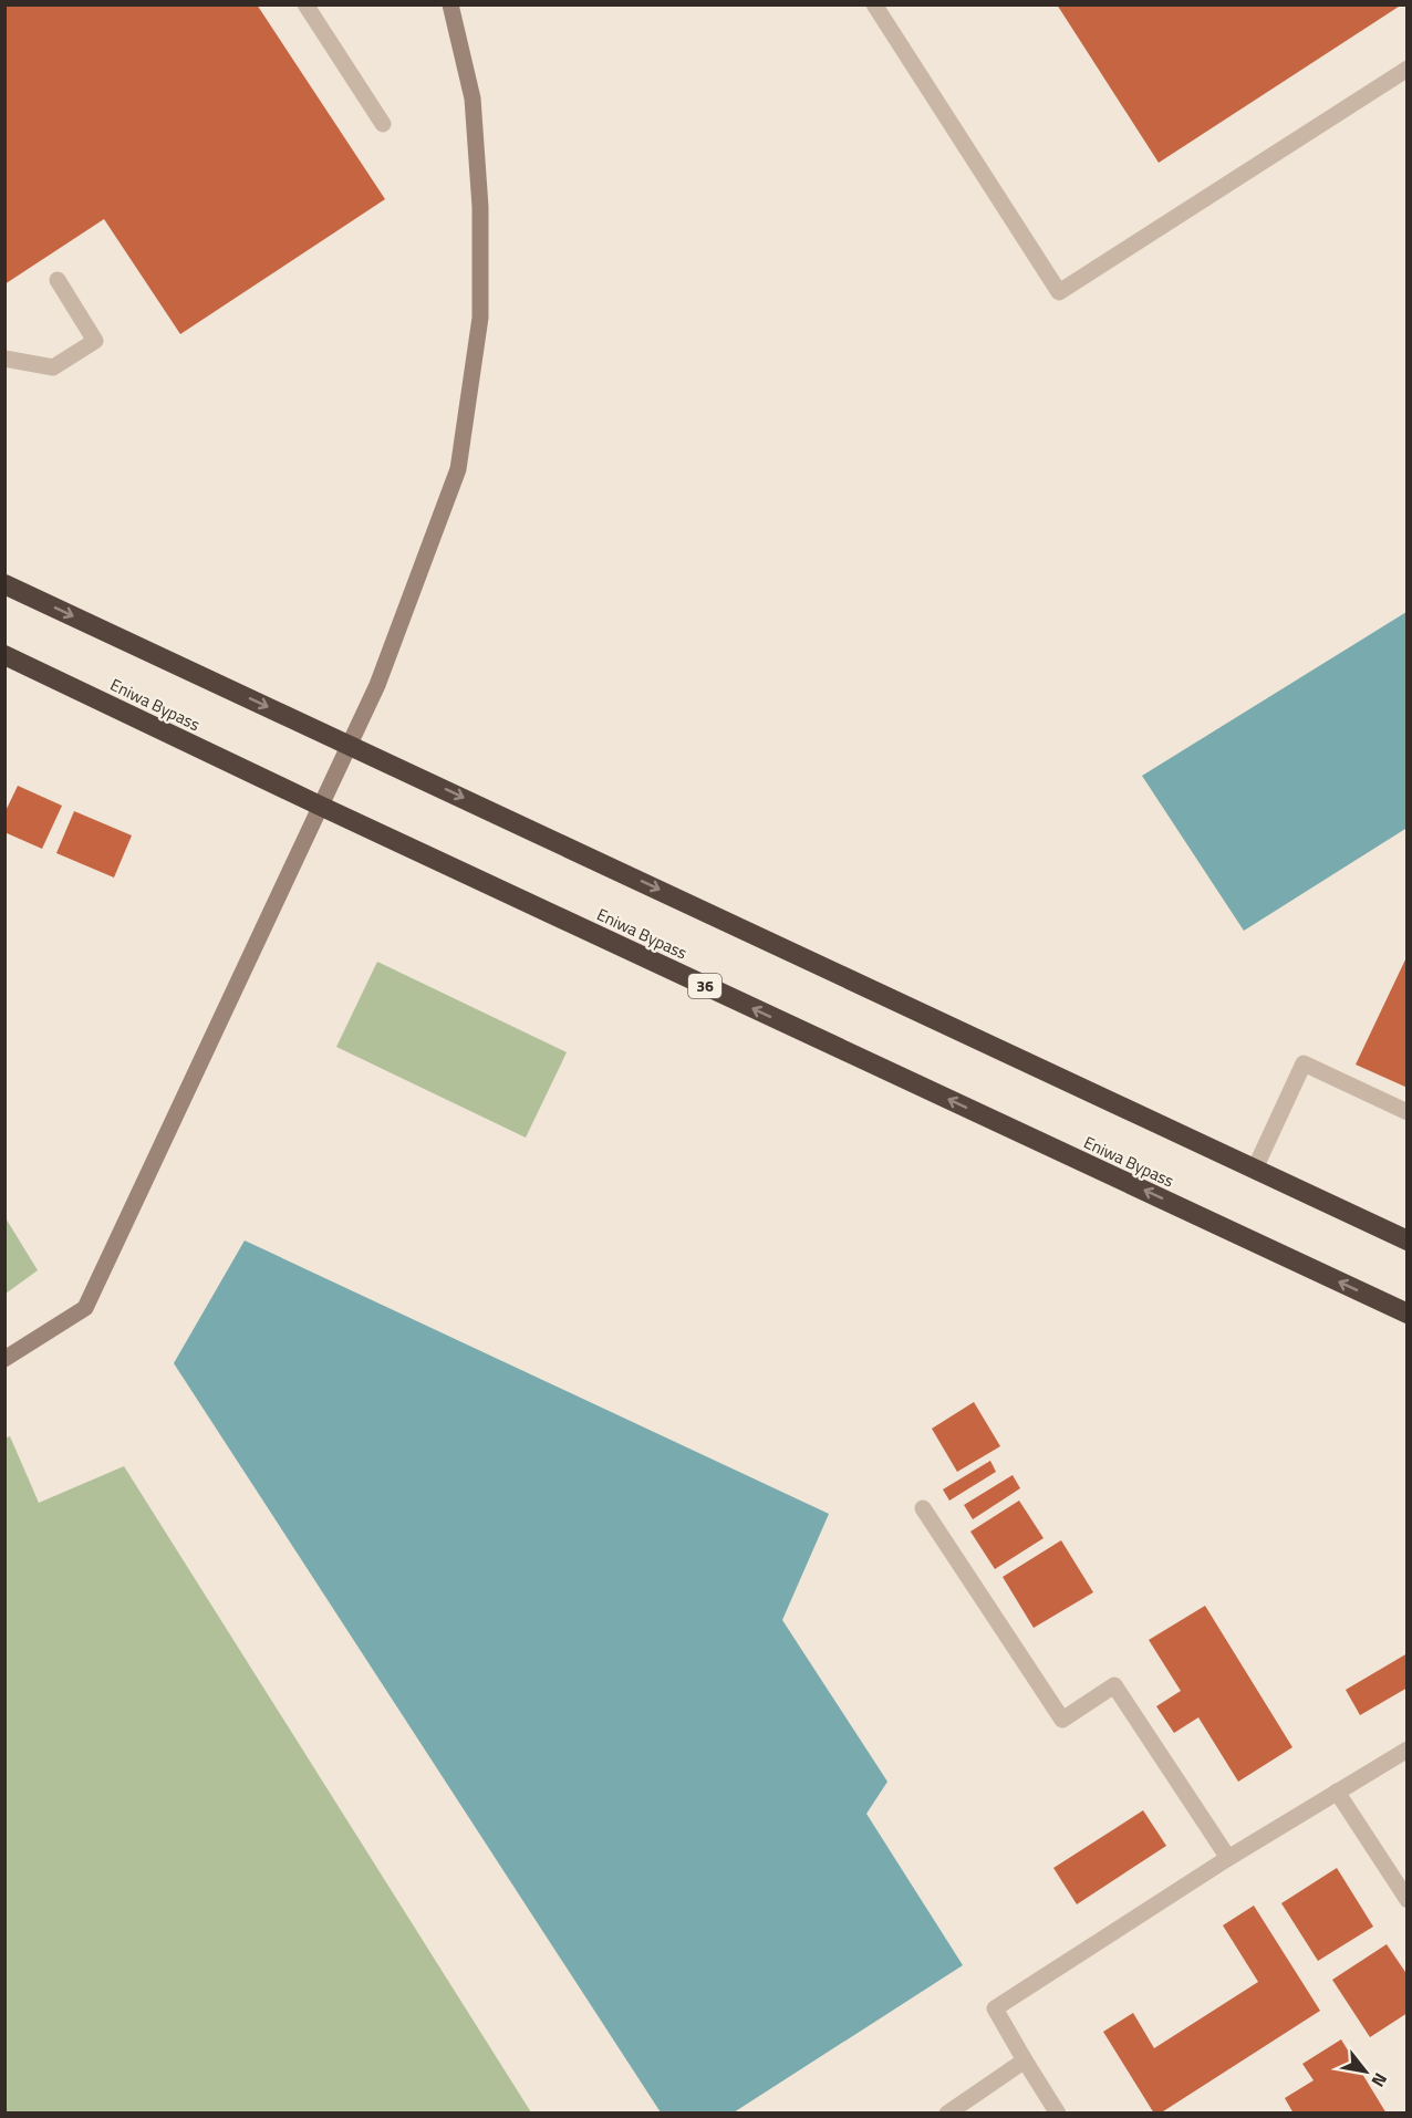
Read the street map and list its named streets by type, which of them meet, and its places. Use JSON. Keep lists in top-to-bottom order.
{
  "streets": {
    "highway": ["Eniwa Bypass", "36"]
  },
  "north": "bottom right"
}
